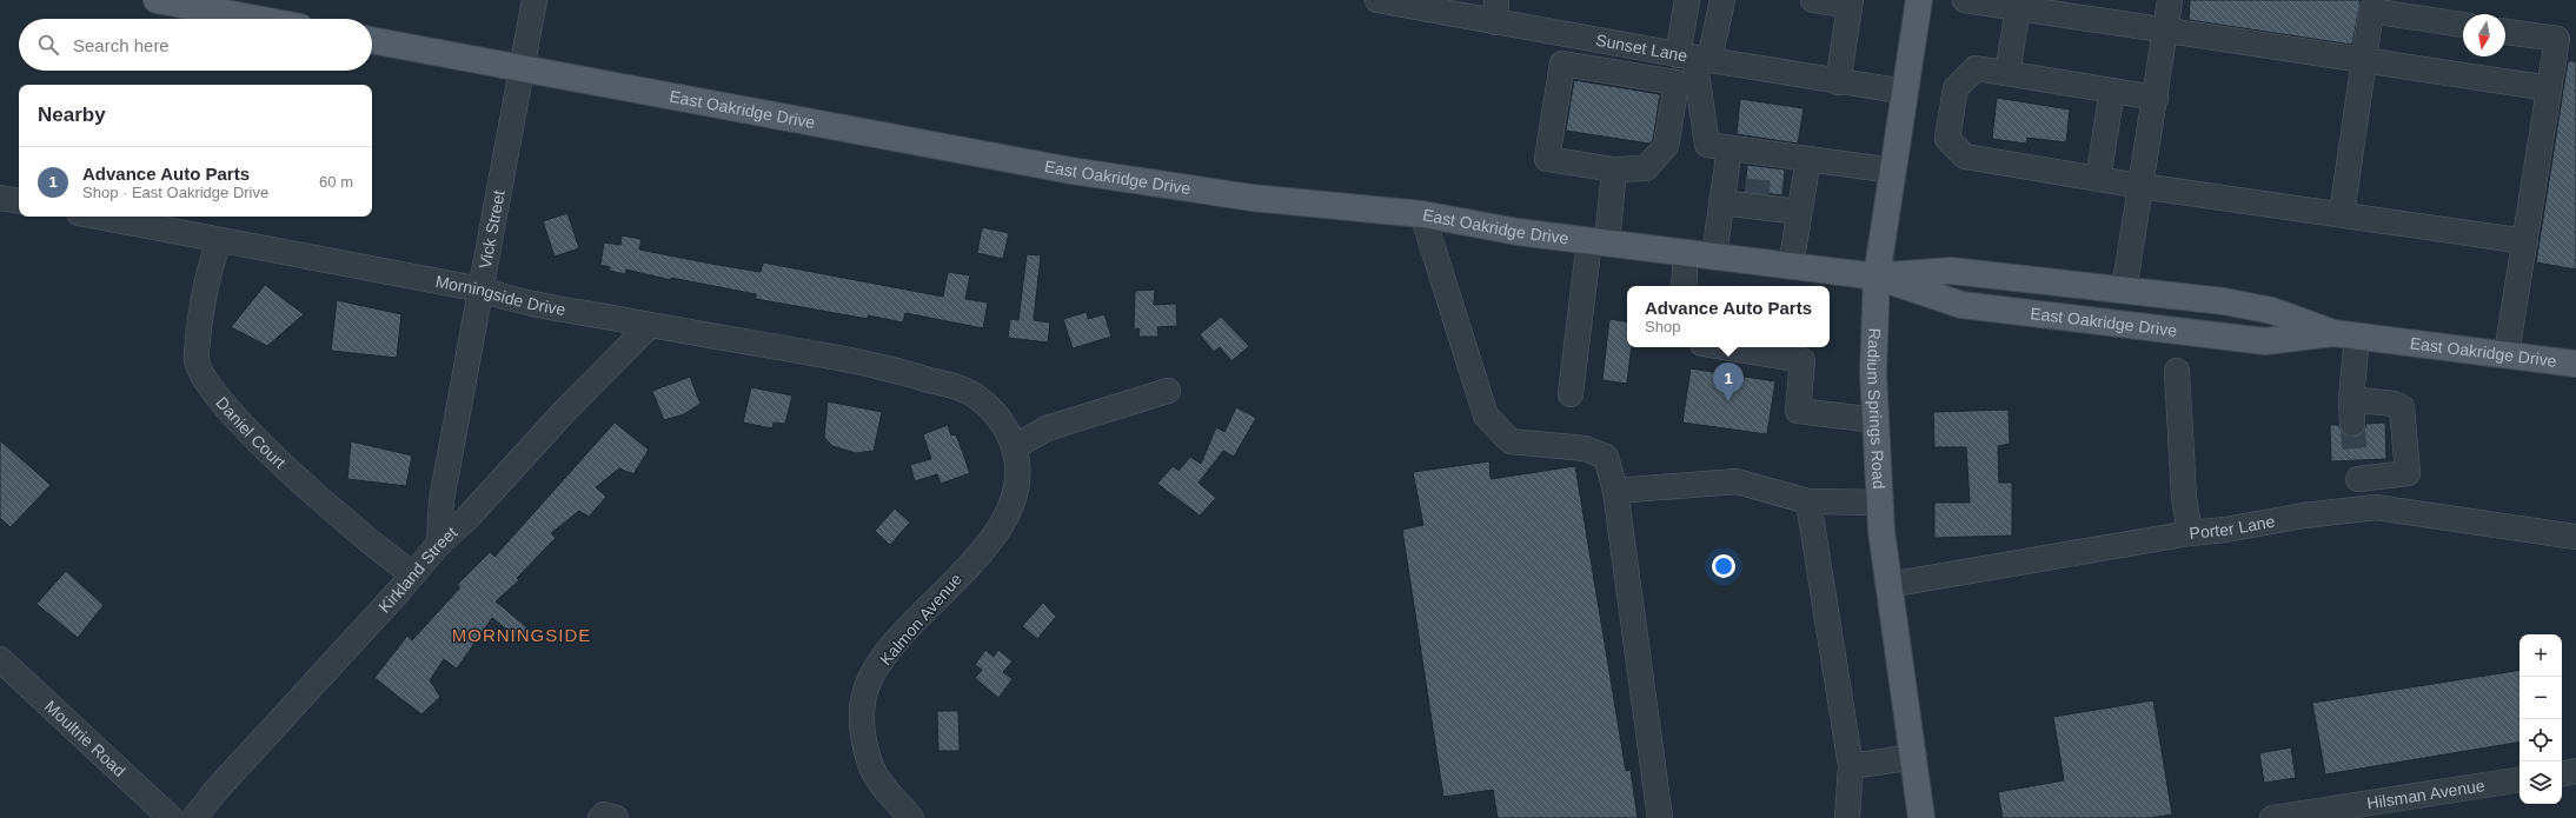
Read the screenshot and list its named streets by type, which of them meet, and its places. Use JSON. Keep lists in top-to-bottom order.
{
  "streets": {
    "main road": ["East Oakridge Drive", "Radium Springs Road"],
    "street": [
      "Sunset Lane",
      "Vick Street",
      "Morningside Drive",
      "Daniel Court",
      "Porter Lane",
      "Kirkland Street",
      "Kalmon Avenue",
      "Moultrie Road",
      "Hilsman Avenue"
    ]
  },
  "crossings": [
    ["Sunset Lane", "Radium Springs Road"],
    ["East Oakridge Drive", "Vick Street"],
    ["East Oakridge Drive", "Radium Springs Road"],
    ["Vick Street", "Morningside Drive"],
    ["Vick Street", "Kirkland Street"],
    ["Morningside Drive", "Daniel Court"],
    ["Morningside Drive", "Kirkland Street"],
    ["Morningside Drive", "Kalmon Avenue"],
    ["Radium Springs Road", "Porter Lane"],
    ["Daniel Court", "Kirkland Street"]
  ],
  "districts": ["MORNINGSIDE"],
  "north": "bottom",
  "page": {
    "search": "Search here",
    "heading": "Nearby",
    "list": [
      {
        "mark": "1",
        "name": "Advance Auto Parts",
        "note": "Shop · East Oakridge Drive",
        "value": "60 m"
      }
    ],
    "popup": ["Advance Auto Parts", "Shop"],
    "pins": "1",
    "map_buttons": ["+", "−"]
  }
}
